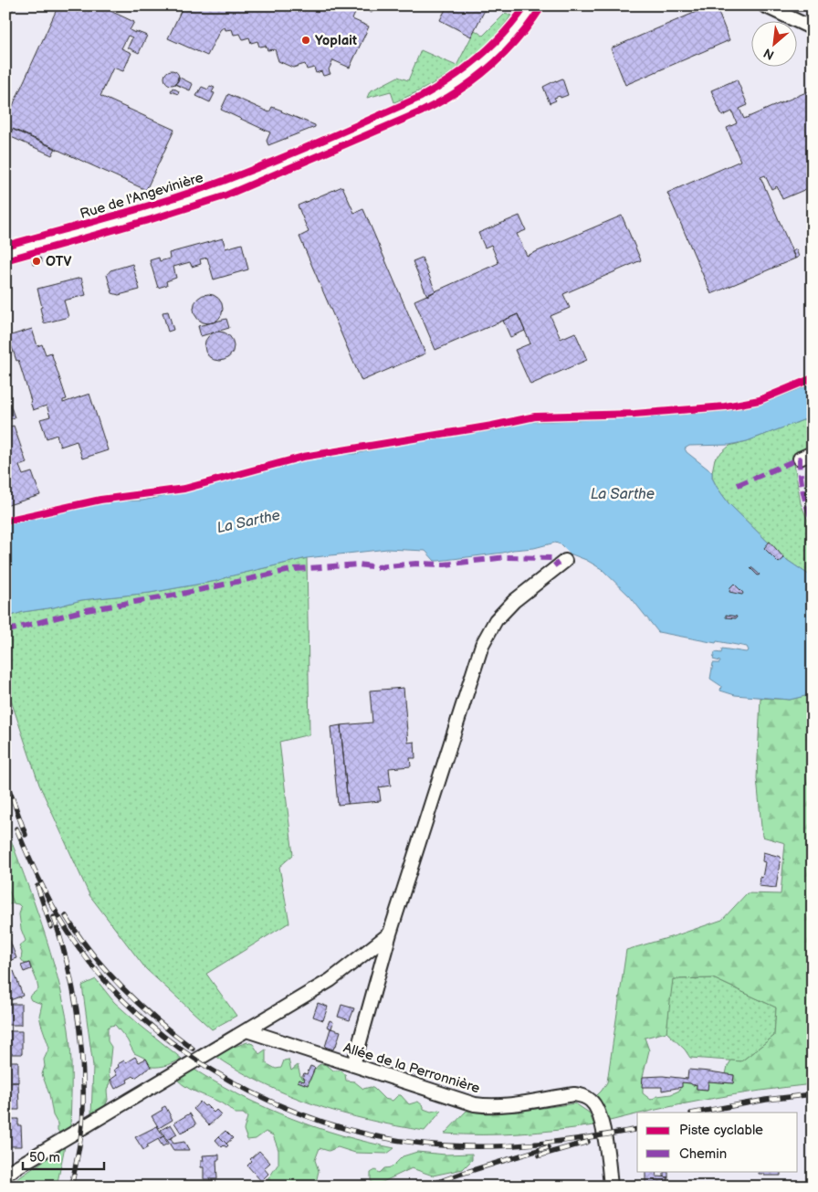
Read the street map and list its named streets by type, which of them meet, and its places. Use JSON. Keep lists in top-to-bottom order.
{
  "streets": {
    "street": ["Rue de l'Angevinière", "Allée de la Perronnière"]
  },
  "water": ["La Sarthe"],
  "places": ["Yoplait", "OTV"],
  "legend": ["Piste cyclable", "Chemin"],
  "scale_bar": "50 m",
  "north": "bottom left"
}
